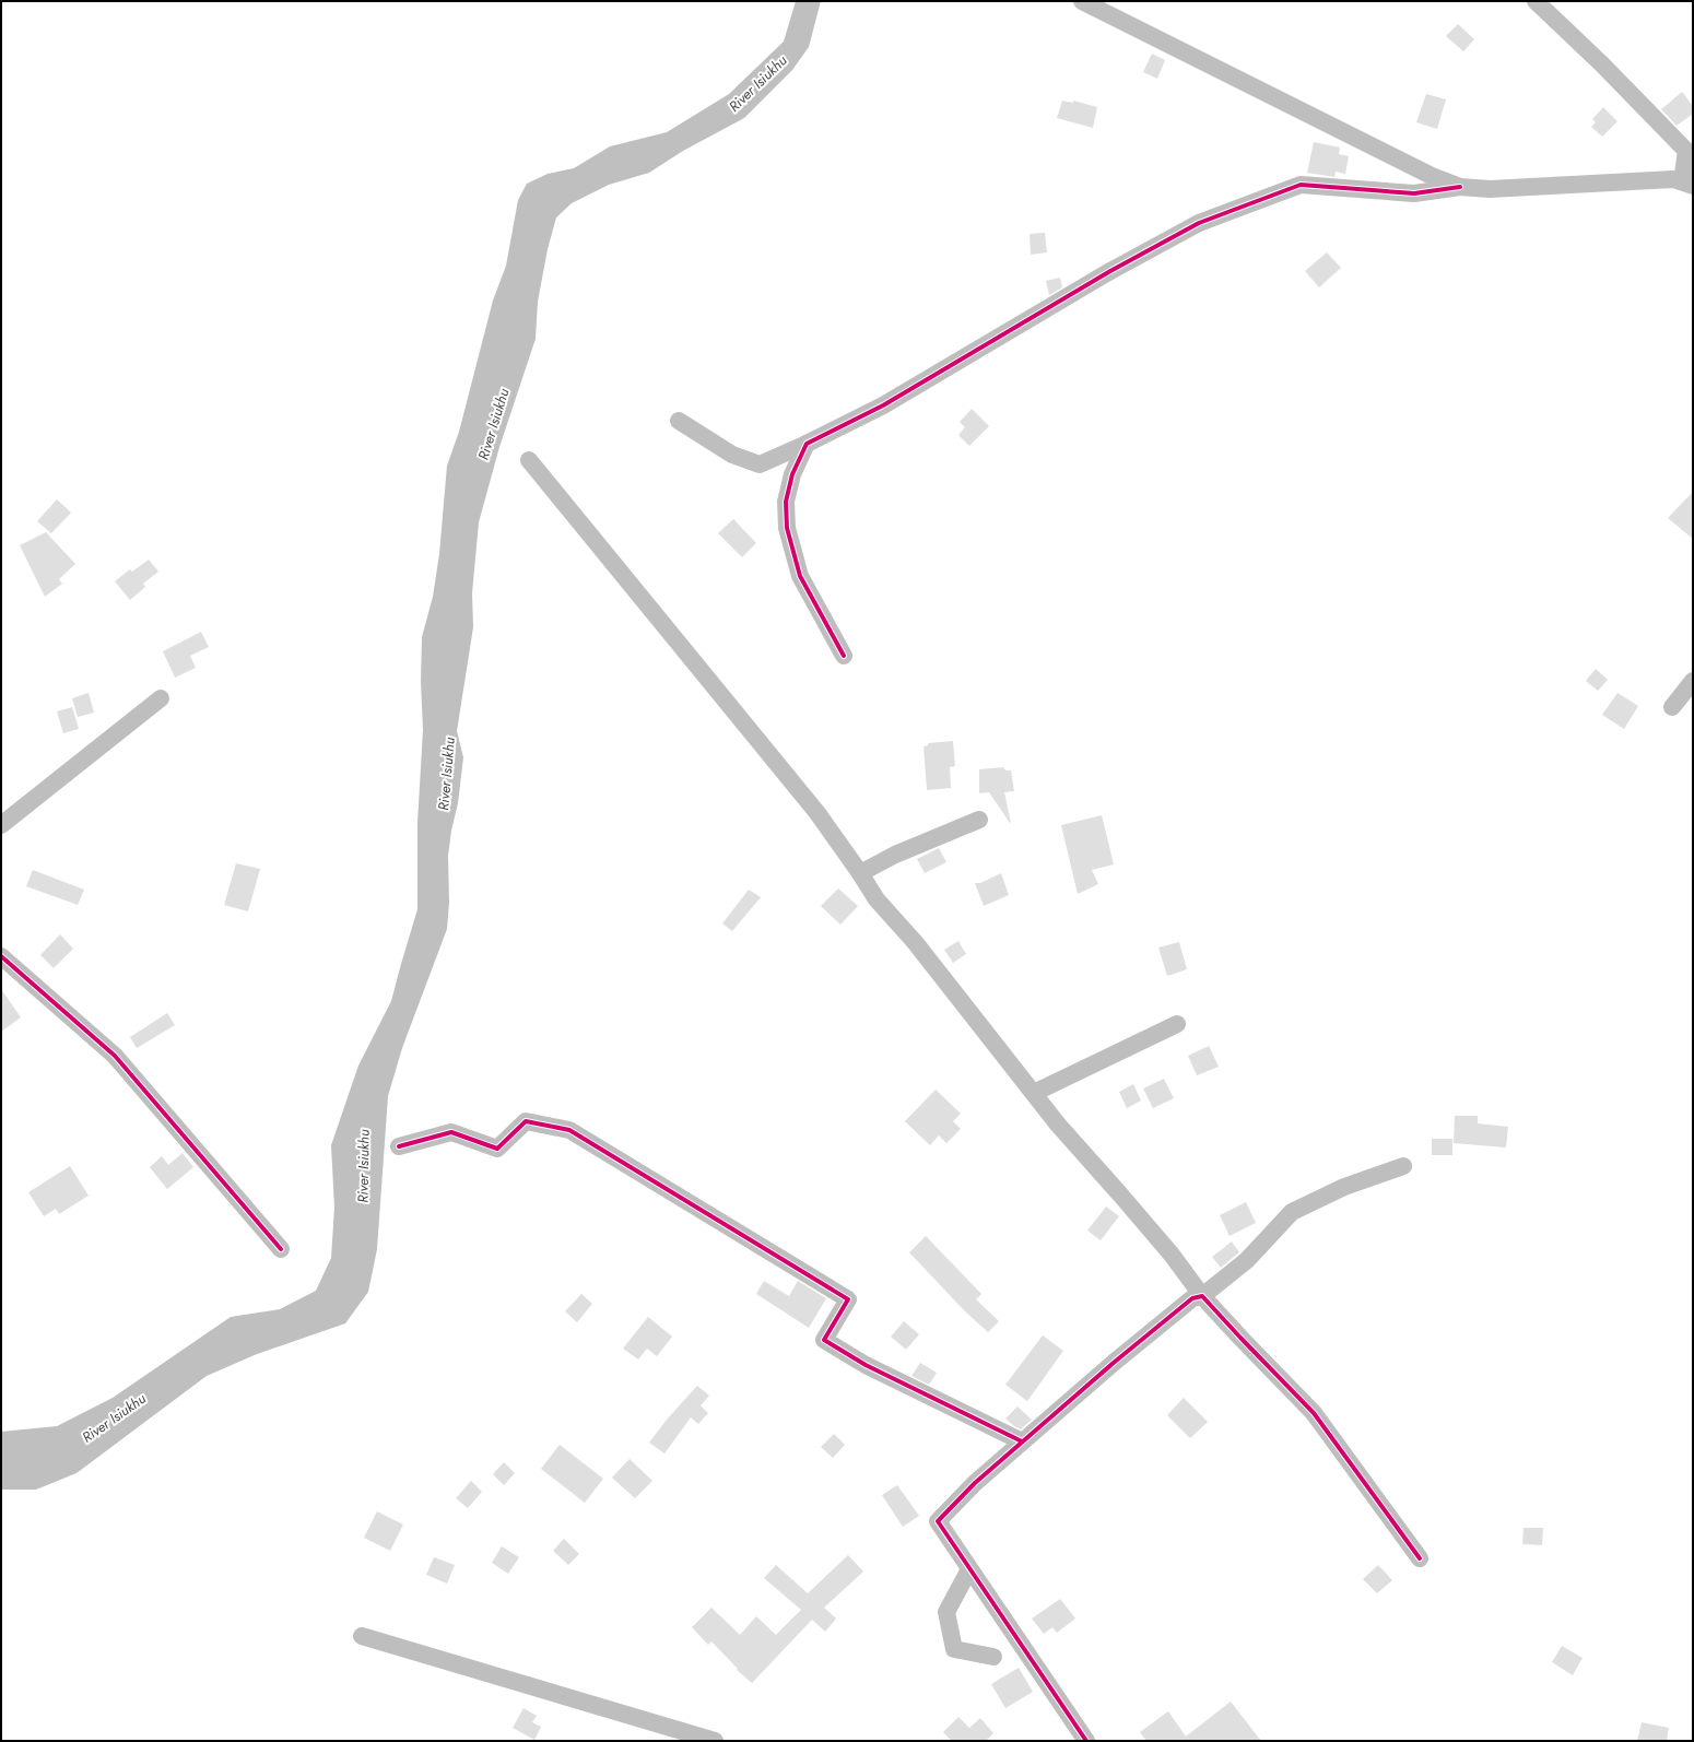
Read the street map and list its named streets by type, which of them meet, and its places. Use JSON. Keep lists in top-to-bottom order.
{
  "water": ["River Isiukhu"]
}
